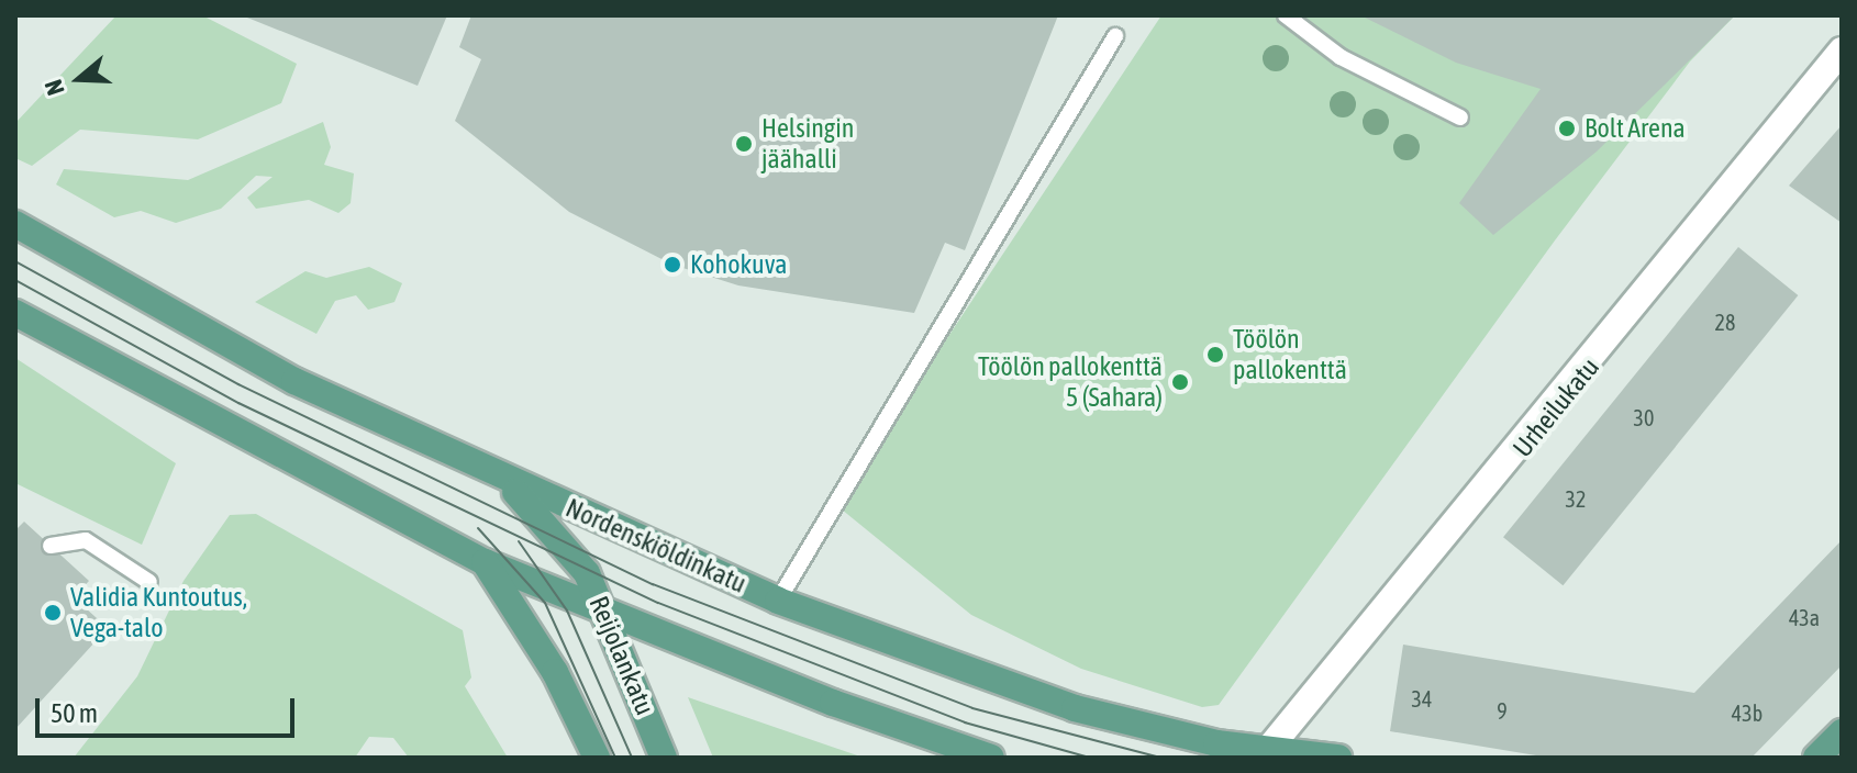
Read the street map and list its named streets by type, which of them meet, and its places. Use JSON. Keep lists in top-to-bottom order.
{
  "streets": {
    "main road": ["Nordenskiöldinkatu", "Reijolankatu"],
    "street": ["Urheilukatu"]
  },
  "crossings": [
    ["Urheilukatu", "Nordenskiöldinkatu"],
    ["Nordenskiöldinkatu", "Reijolankatu"]
  ],
  "places": [
    "Bolt Arena",
    "Helsingin jäähalli",
    "Kohokuva",
    "Töölön pallokenttä",
    "Töölön pallokenttä 5 (Sahara)",
    "Validia Kuntoutus, Vega-talo"
  ],
  "house_numbers": [
    "28",
    "30",
    "32",
    "43a",
    "34",
    "9",
    "43b"
  ],
  "scale_bar": "50 m",
  "north": "left"
}
